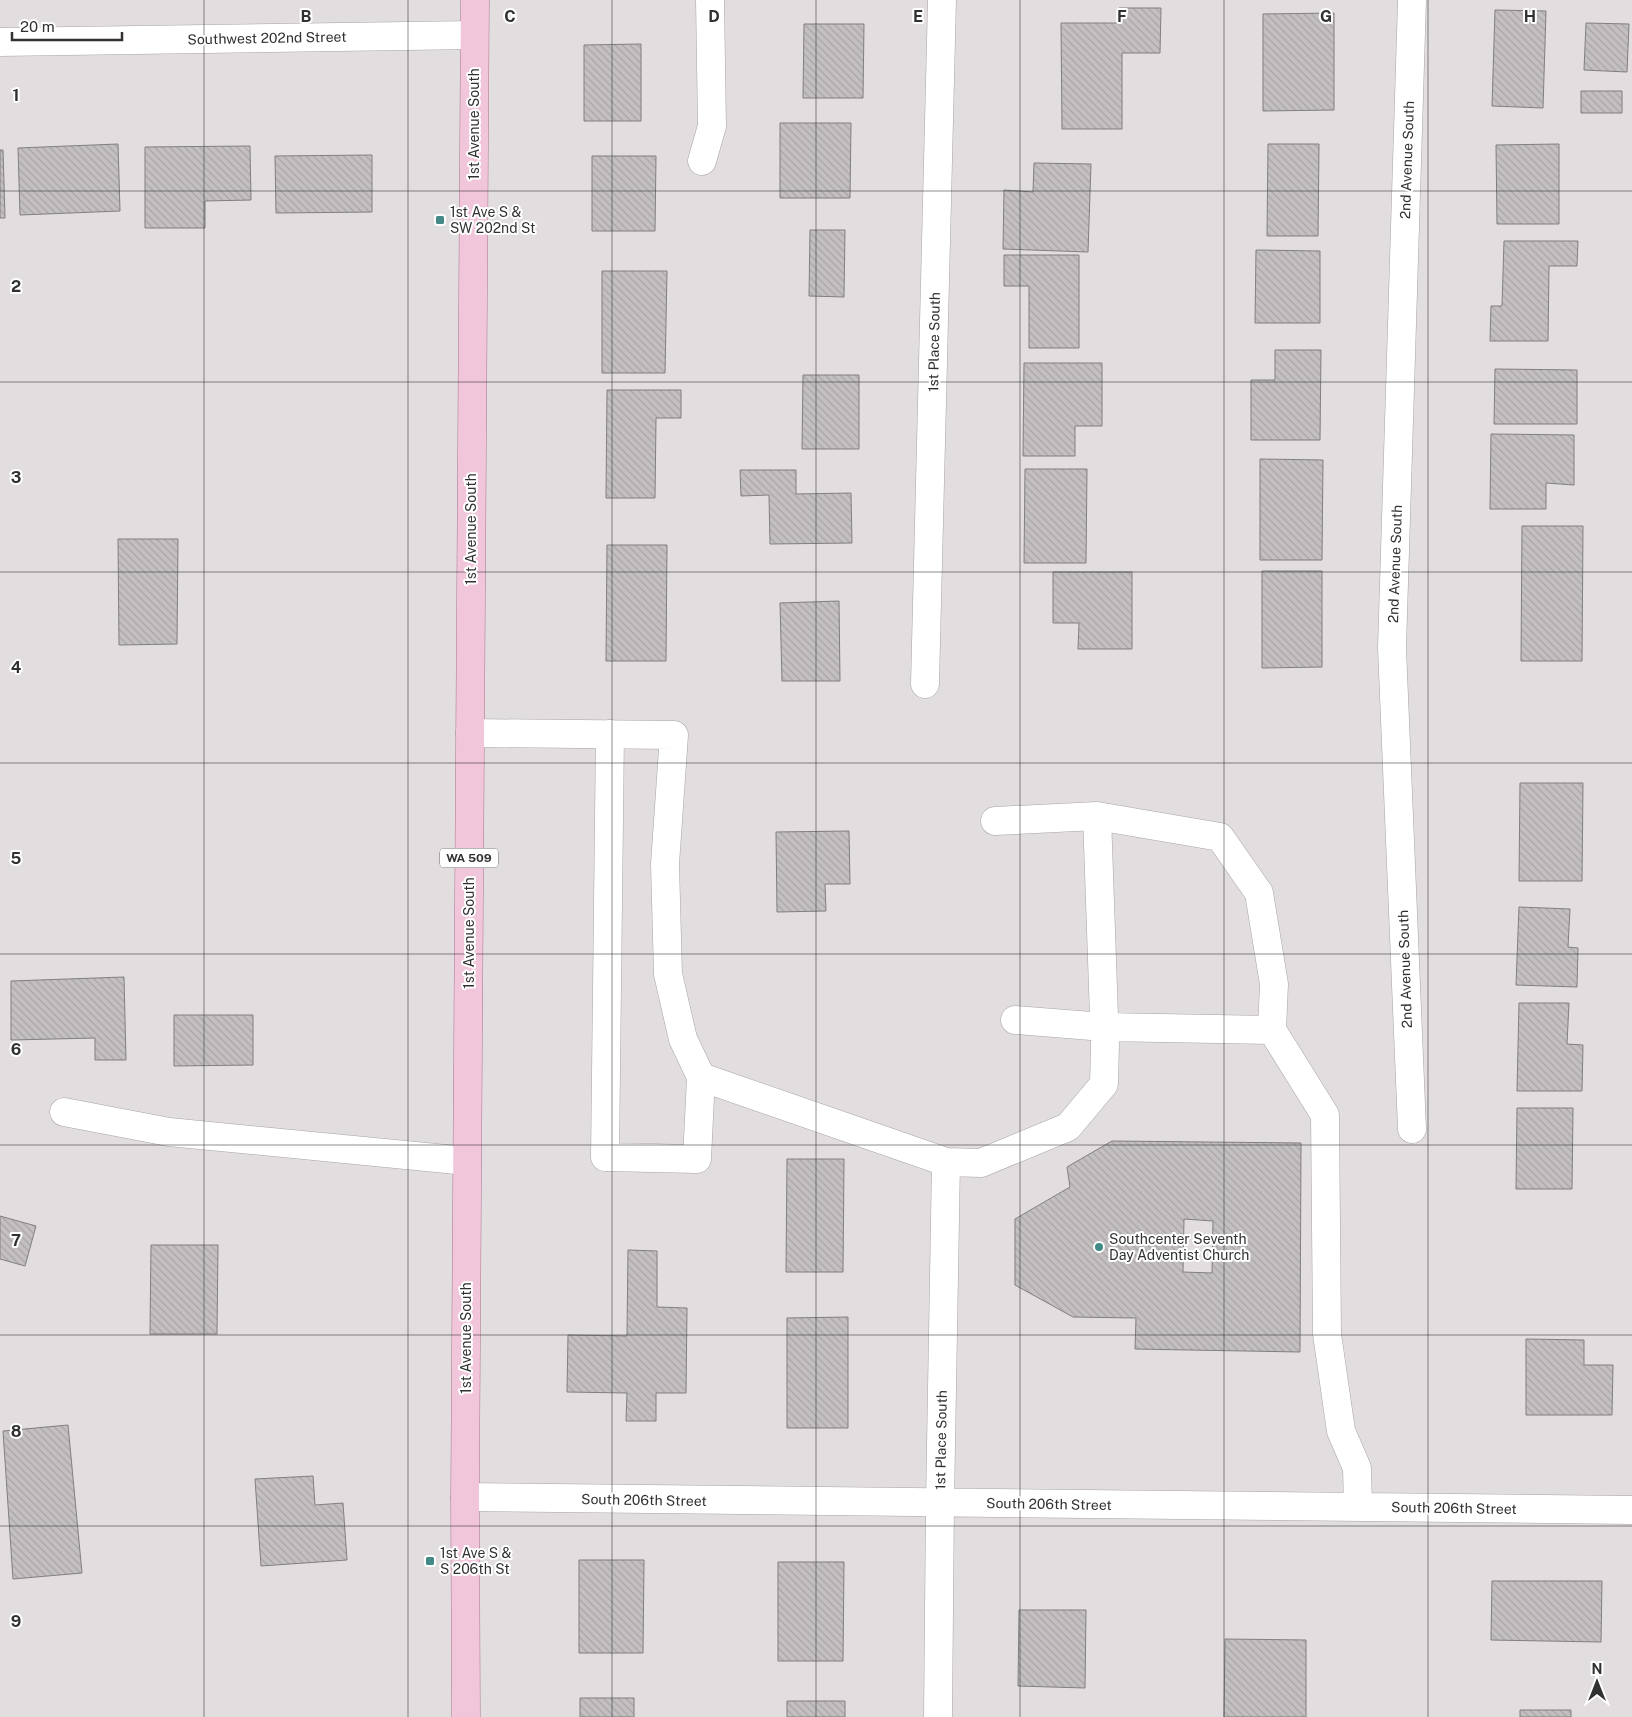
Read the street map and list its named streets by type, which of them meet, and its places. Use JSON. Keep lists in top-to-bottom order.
{
  "streets": {
    "main road": ["1st Avenue South", "WA 509"],
    "street": [
      "Southwest 202nd Street",
      "2nd Avenue South",
      "1st Place South",
      "South 206th Street"
    ]
  },
  "crossings": [
    ["Southwest 202nd Street", "1st Avenue South"],
    ["1st Avenue South", "South 206th Street"],
    ["1st Place South", "South 206th Street"]
  ],
  "places": {
    "transit": ["1st Ave S & SW 202nd St", "1st Ave S & S 206th St"],
    "other": ["Southcenter Seventh Day Adventist Church"]
  },
  "scale_bar": "20 m",
  "north": "top",
  "grid": {
    "columns": [
      "B",
      "C",
      "D",
      "E",
      "F",
      "G",
      "H"
    ],
    "rows": [
      "1",
      "2",
      "3",
      "4",
      "5",
      "6",
      "7",
      "8",
      "9"
    ]
  }
}
